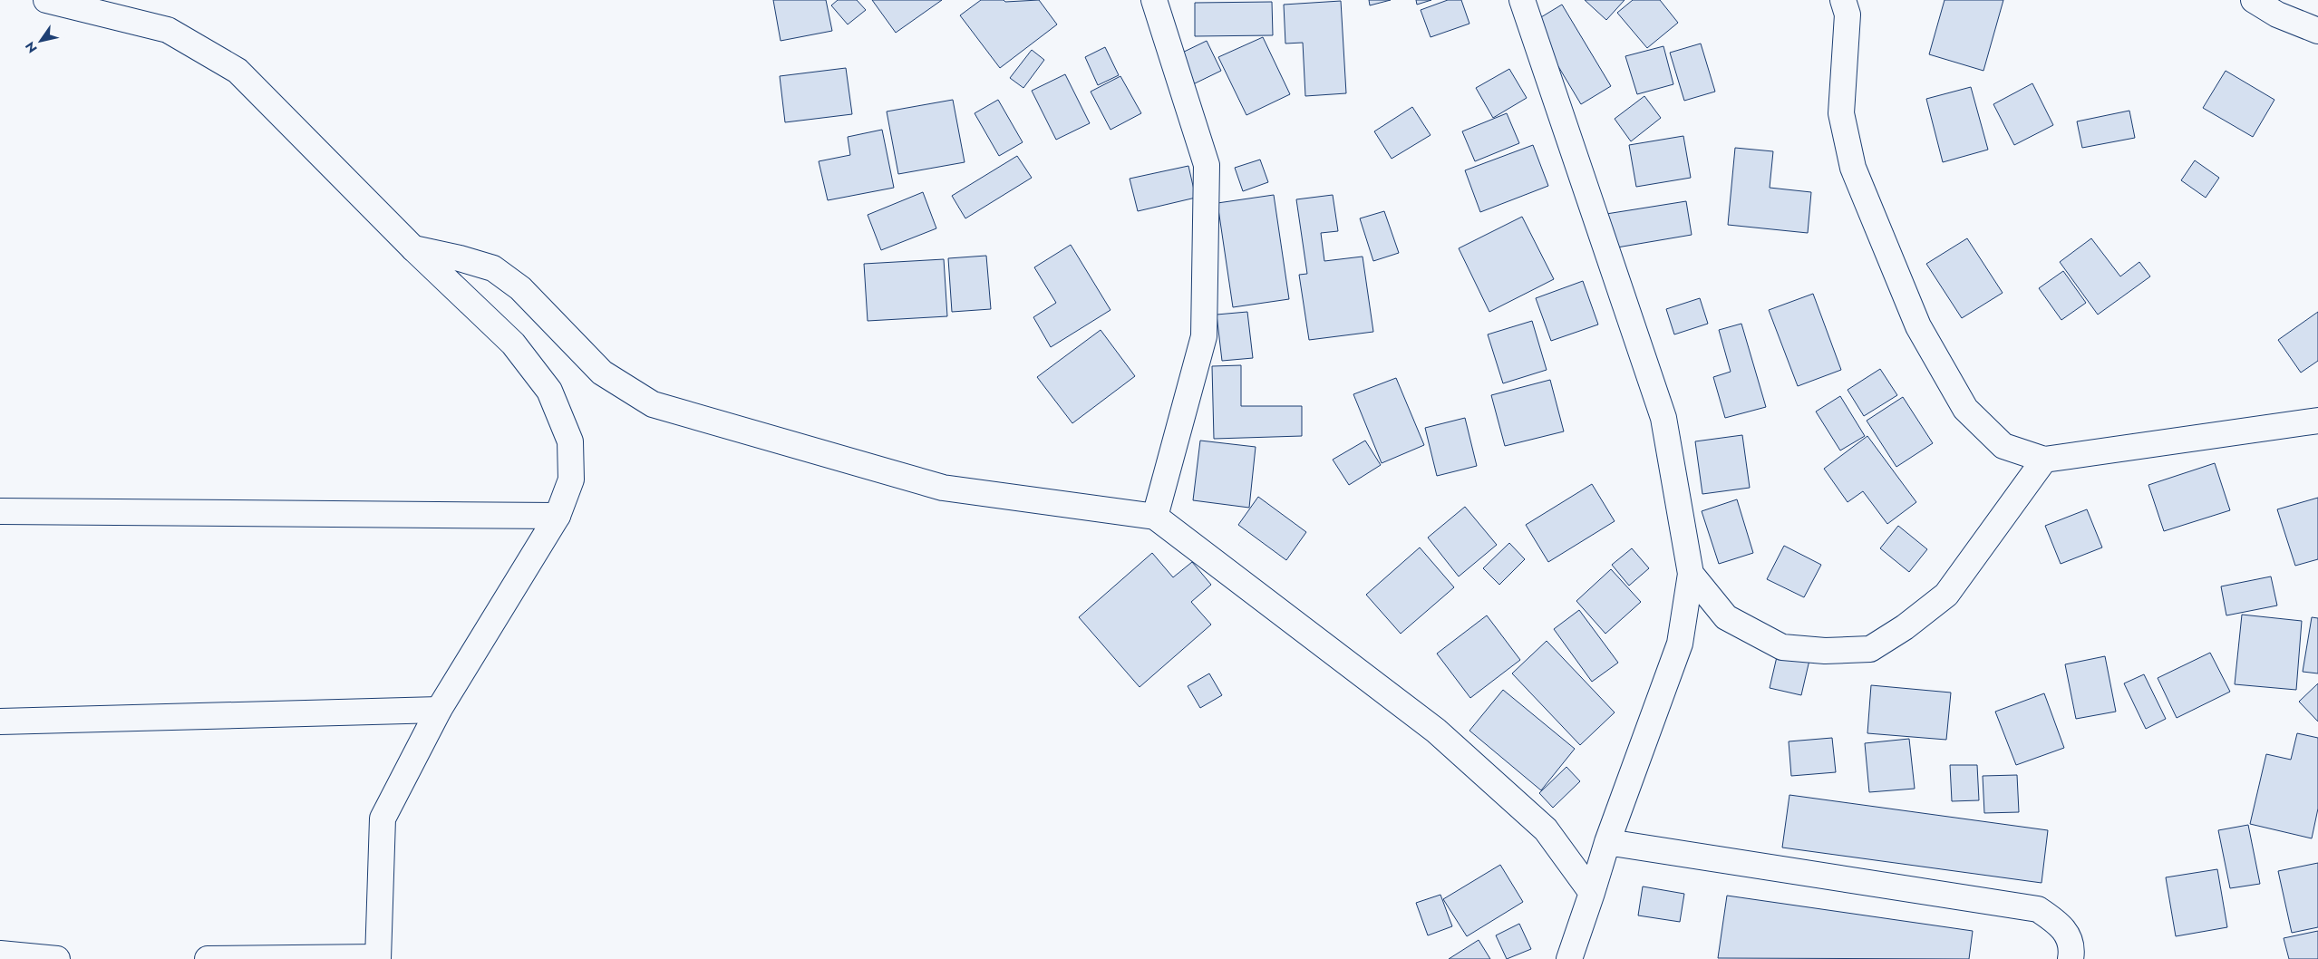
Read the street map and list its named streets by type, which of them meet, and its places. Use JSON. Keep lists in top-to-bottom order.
{
  "north": "bottom left"
}
